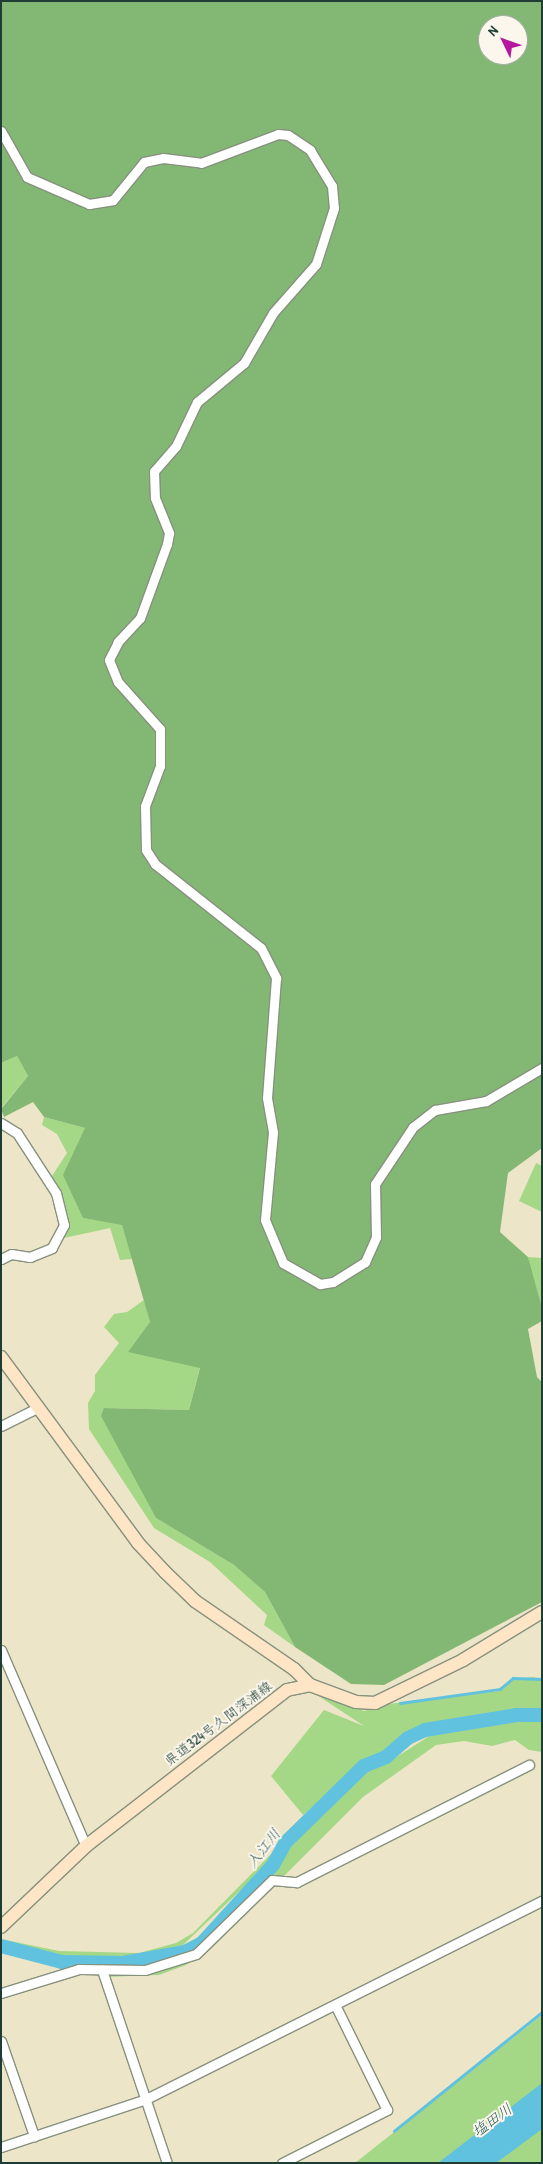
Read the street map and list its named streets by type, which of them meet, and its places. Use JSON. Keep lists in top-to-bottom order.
{
  "streets": {
    "main road": ["県道324号久間深浦線"]
  },
  "water": ["入江川", "塩田川"],
  "north": "top left"
}
